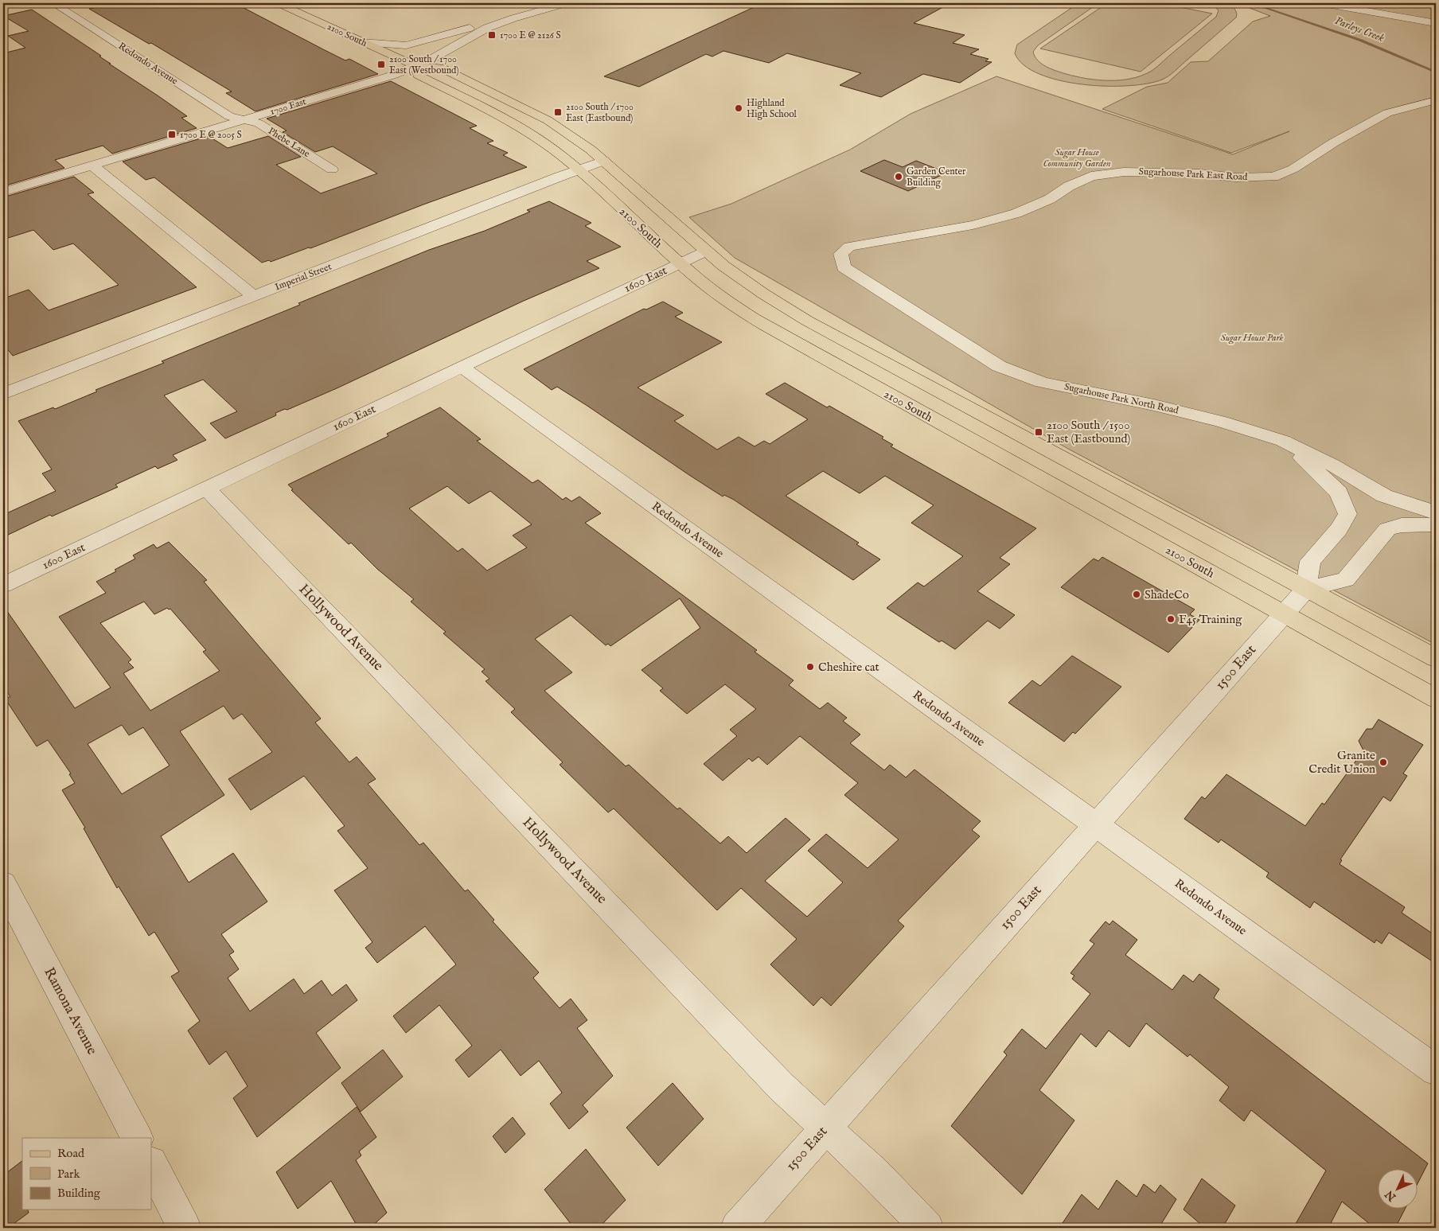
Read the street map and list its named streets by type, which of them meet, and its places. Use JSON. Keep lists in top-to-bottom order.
{
  "streets": {
    "main road": ["2100 South"],
    "street": [
      "Redondo Avenue",
      "1700 East",
      "Phebe Lane",
      "Sugarhouse Park East Road",
      "Imperial Street",
      "1600 East",
      "Sugarhouse Park North Road",
      "Hollywood Avenue",
      "1500 East",
      "Ramona Avenue"
    ]
  },
  "crossings": [
    ["2100 South", "1700 East"],
    ["2100 South", "Imperial Street"],
    ["2100 South", "1600 East"],
    ["2100 South", "1500 East"],
    ["Redondo Avenue", "1700 East"],
    ["Redondo Avenue", "Phebe Lane"],
    ["Redondo Avenue", "1600 East"],
    ["Redondo Avenue", "1500 East"],
    ["1700 East", "Phebe Lane"],
    ["Sugarhouse Park East Road", "Sugarhouse Park North Road"],
    ["1600 East", "Hollywood Avenue"],
    ["Hollywood Avenue", "1500 East"]
  ],
  "water": ["Parleys Creek"],
  "parks": ["Sugar House Community Garden", "Sugar House Park"],
  "places": {
    "transit": [
      "1700 E @ 2126 S",
      "2100 South / 1700 East (Westbound)",
      "2100 South / 1700 East (Eastbound)",
      "1700 E @ 2005 S",
      "2100 South / 1500 East (Eastbound)"
    ],
    "other": [
      "Highland High School",
      "Garden Center Building",
      "ShadeCo",
      "F45 Training",
      "Cheshire cat",
      "Granite Credit Union"
    ]
  },
  "legend": ["Road", "Park", "Building"],
  "north": "bottom left"
}
